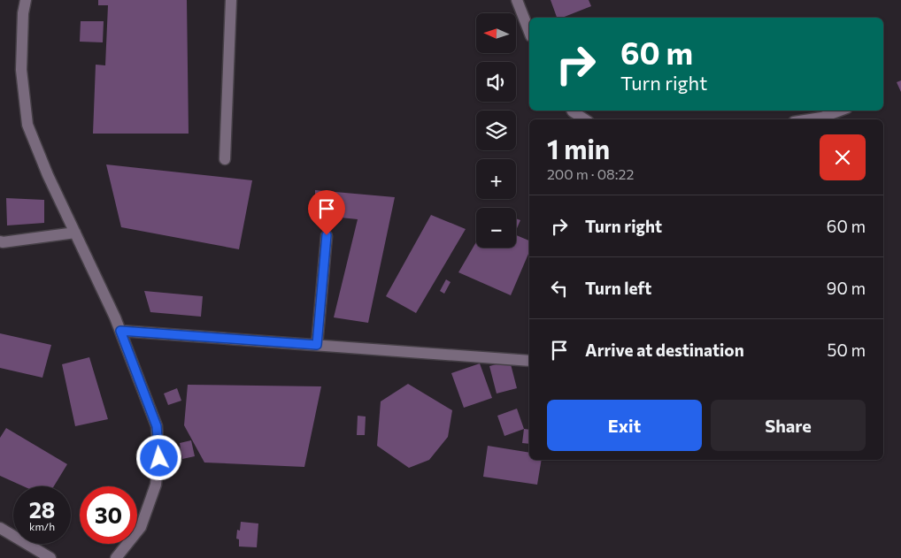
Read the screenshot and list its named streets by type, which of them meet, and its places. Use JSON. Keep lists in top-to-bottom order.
{
  "north": "left",
  "page": {
    "map_buttons": ["+", "−"],
    "turn": ["60 m", "Turn right"],
    "heading": ["1 min", "200 m · 08:22"],
    "list": [
      {
        "name": "Turn right",
        "value": "60 m"
      },
      {
        "name": "Turn left",
        "value": "90 m"
      },
      {
        "name": "Arrive at destination",
        "value": "50 m"
      }
    ],
    "buttons": ["Exit", "Share"],
    "speed": "28 km/h",
    "limit": "30"
  }
}
